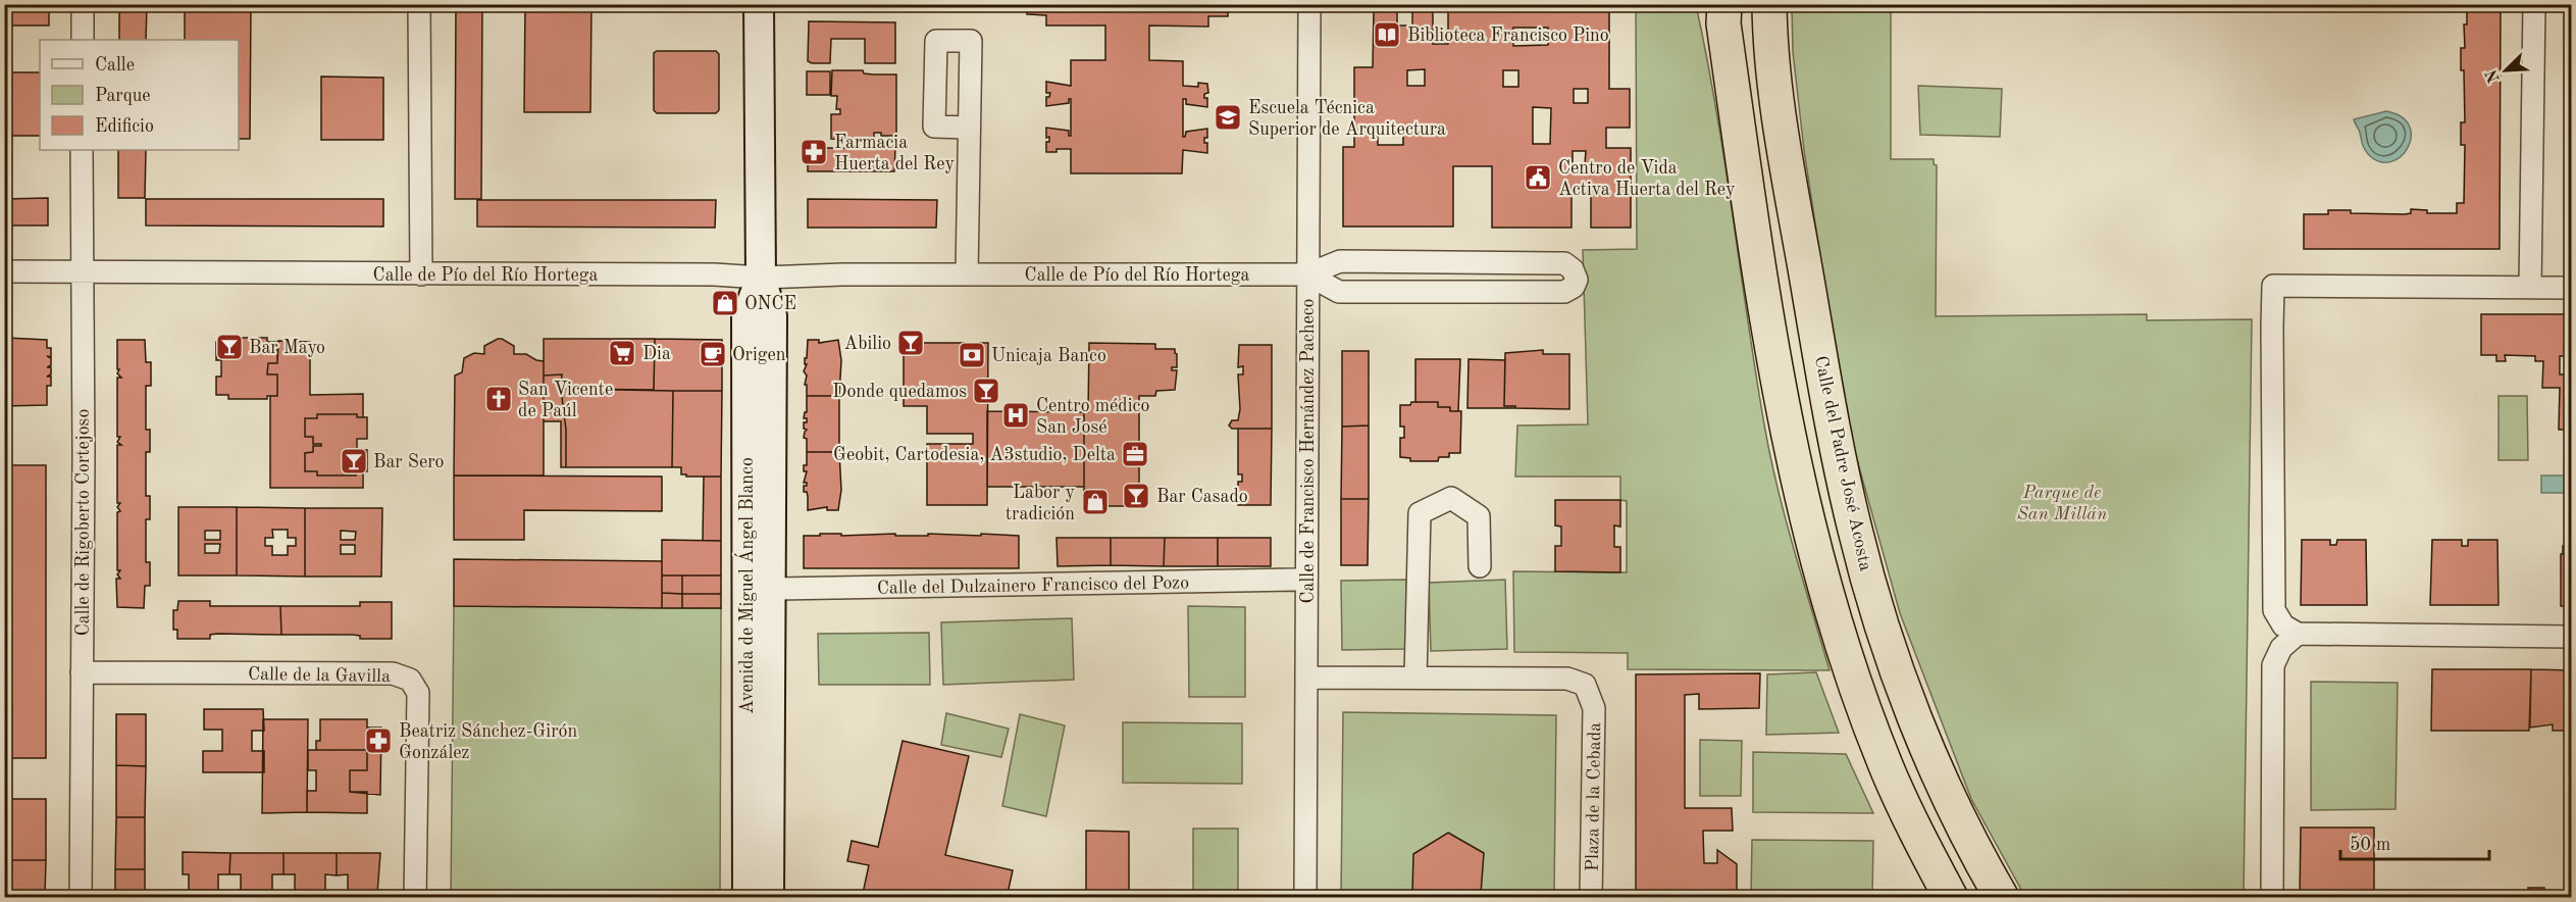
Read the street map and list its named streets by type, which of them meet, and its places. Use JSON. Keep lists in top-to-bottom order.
{
  "streets": {
    "highway": ["Calle del Padre José Acosta"],
    "street": [
      "Calle de Pío del Río Hortega",
      "Calle de Francisco Hernández Pacheco",
      "Calle de Rigoberto Cortejoso",
      "Calle del Dulzainero Francisco del Pozo",
      "Avenida de Miguel Ángel Blanco",
      "Calle de la Gavilla",
      "Plaza de la Cebada"
    ]
  },
  "crossings": [
    ["Calle de Pío del Río Hortega", "Calle de Francisco Hernández Pacheco"],
    ["Calle de Pío del Río Hortega", "Calle de Rigoberto Cortejoso"],
    ["Calle de Pío del Río Hortega", "Avenida de Miguel Ángel Blanco"],
    ["Calle de Francisco Hernández Pacheco", "Plaza de la Cebada"],
    ["Calle de Rigoberto Cortejoso", "Calle de la Gavilla"],
    ["Calle del Dulzainero Francisco del Pozo", "Avenida de Miguel Ángel Blanco"]
  ],
  "parks": ["Parque de San Millán"],
  "places": {
    "library": ["Biblioteca Francisco Pino"],
    "school or university": ["Escuela Técnica Superior de Arquitectura"],
    "pharmacy": ["Farmacia Huerta del Rey", "Beatriz Sánchez-Girón González"],
    "public building": ["Centro de Vida Activa Huerta del Rey"],
    "shop": ["ONCE", "Labor y tradición"],
    "bar": [
      "Abilio",
      "Bar Mayo",
      "Donde quedamos",
      "Bar Sero",
      "Bar Casado"
    ],
    "supermarket": ["Dia"],
    "cafe": ["Origen"],
    "bank": ["Unicaja Banco"],
    "church": ["San Vicente de Paúl"],
    "hospital": ["Centro médico San José"],
    "office": ["Geobit, Cartodesia, A3studio, Delta"]
  },
  "legend": ["Calle", "Parque", "Edificio"],
  "scale_bar": "50 m",
  "north": "bottom left"
}
